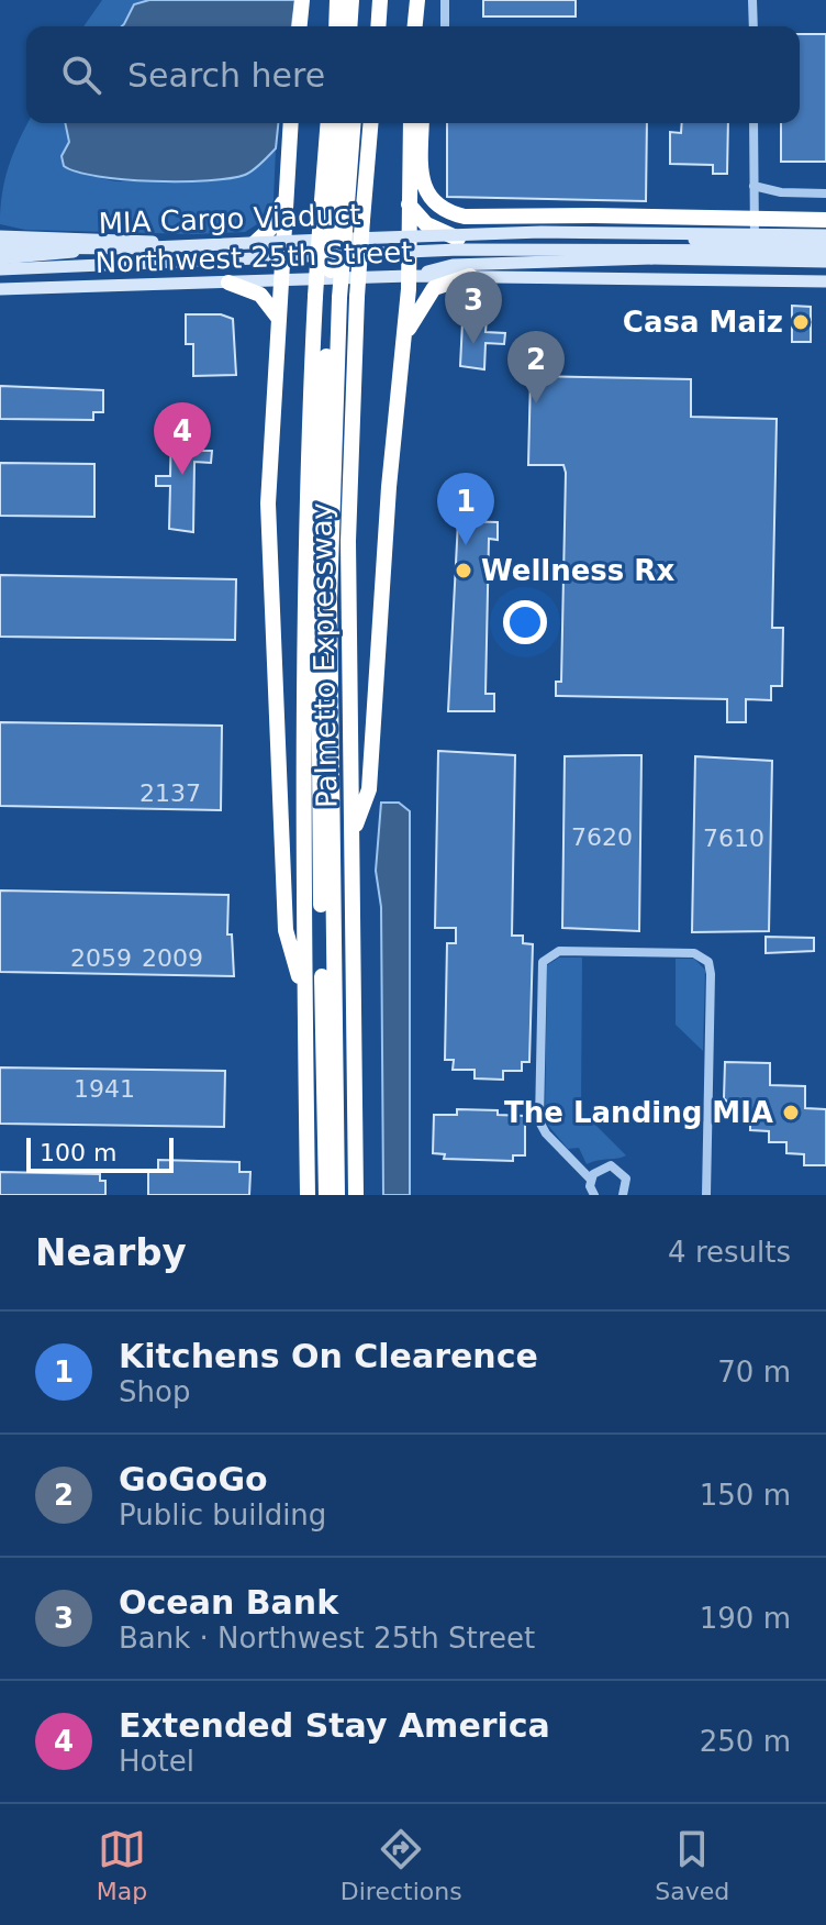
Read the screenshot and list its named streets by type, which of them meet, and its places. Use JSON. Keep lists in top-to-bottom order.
{
  "streets": {
    "highway": ["Palmetto Expressway"],
    "main road": ["MIA Cargo Viaduct", "Northwest 25th Street"]
  },
  "crossings": [
    ["MIA Cargo Viaduct", "Northwest 25th Street"]
  ],
  "places": ["Casa Maiz", "Wellness Rx", "The Landing MIA"],
  "house_numbers": [
    "2137",
    "7620",
    "7610",
    "2059",
    "2009",
    "1941"
  ],
  "scale_bar": "100 m",
  "page": {
    "search": "Search here",
    "pins": [
      "3",
      "2",
      "4",
      "1"
    ],
    "scale": "100 m",
    "heading": ["Nearby", "4 results"],
    "list": [
      {
        "mark": "1",
        "name": "Kitchens On Clearence",
        "note": "Shop",
        "value": "70 m"
      },
      {
        "mark": "2",
        "name": "GoGoGo",
        "note": "Public building",
        "value": "150 m"
      },
      {
        "mark": "3",
        "name": "Ocean Bank",
        "note": "Bank · Northwest 25th Street",
        "value": "190 m"
      },
      {
        "mark": "4",
        "name": "Extended Stay America",
        "note": "Hotel",
        "value": "250 m"
      }
    ],
    "nav": ["Map", "Directions", "Saved"]
  }
}
